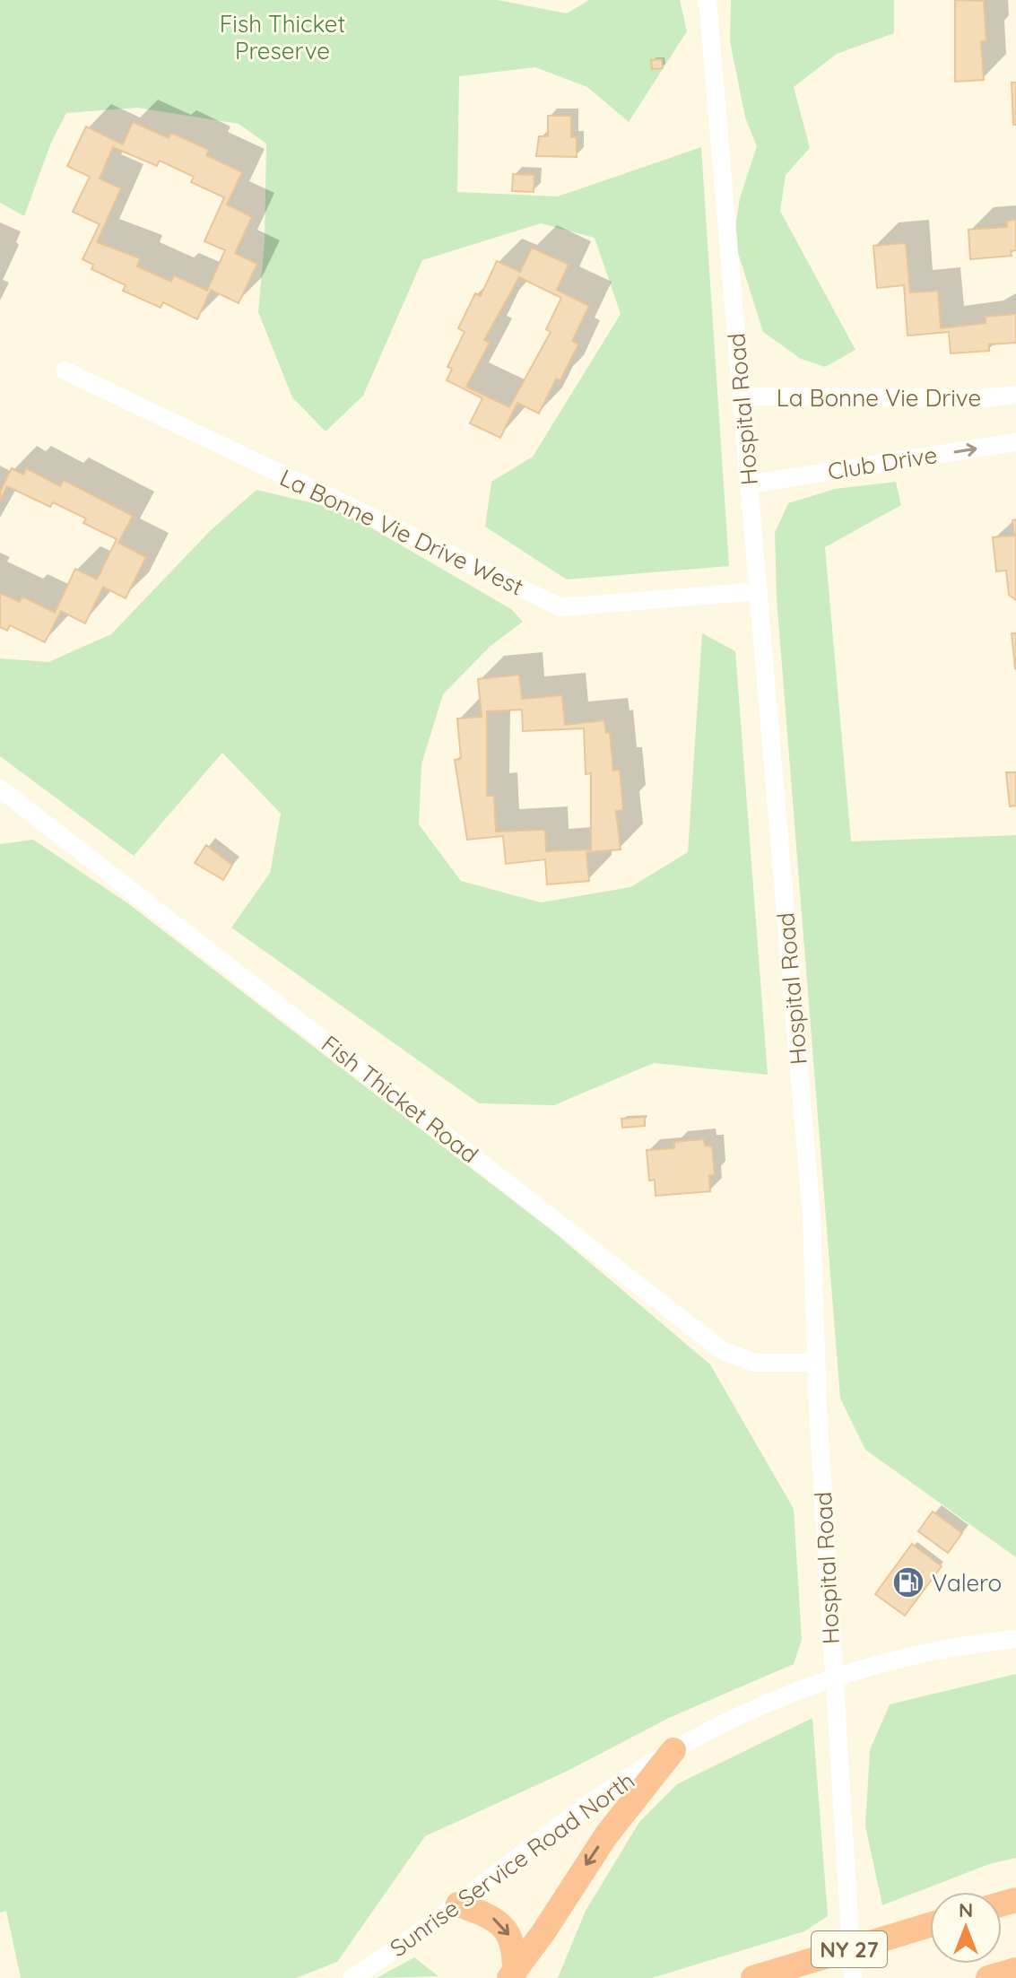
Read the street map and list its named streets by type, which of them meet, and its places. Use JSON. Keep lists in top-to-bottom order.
{
  "streets": {
    "highway": ["NY 27"],
    "street": [
      "La Bonne Vie Drive",
      "Hospital Road",
      "Club Drive",
      "La Bonne Vie Drive West",
      "Fish Thicket Road",
      "Sunrise Service Road North"
    ]
  },
  "crossings": [
    ["La Bonne Vie Drive", "Hospital Road"],
    ["Hospital Road", "Club Drive"],
    ["Hospital Road", "La Bonne Vie Drive West"],
    ["Hospital Road", "Fish Thicket Road"],
    ["Hospital Road", "Sunrise Service Road North"]
  ],
  "one_way": ["Club Drive"],
  "parks": ["Fish Thicket Preserve"],
  "places": {
    "fuel station": ["Valero"]
  },
  "north": "top"
}
